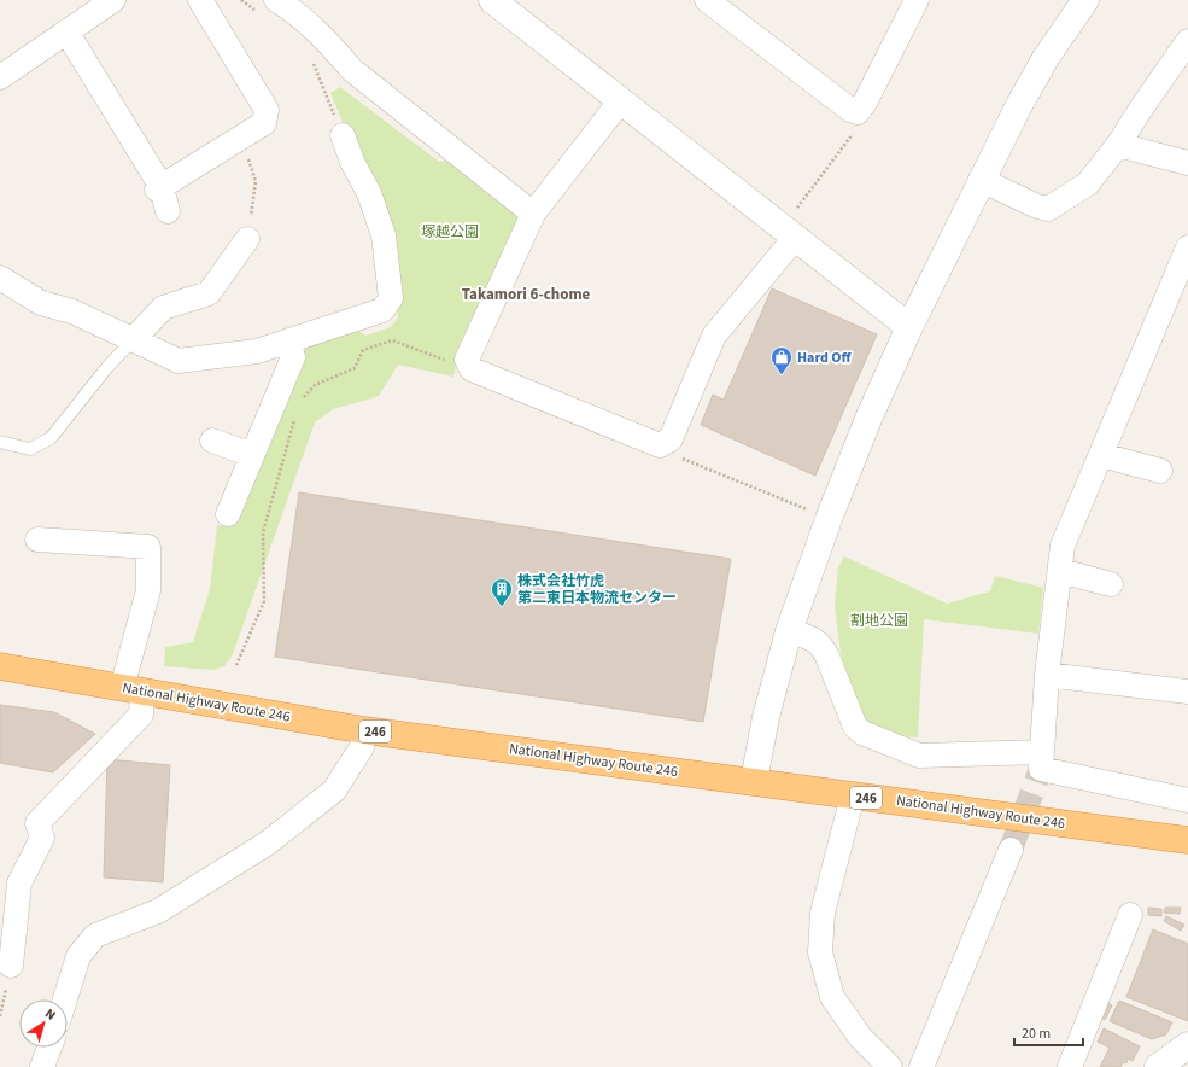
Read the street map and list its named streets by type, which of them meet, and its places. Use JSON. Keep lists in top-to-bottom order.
{
  "streets": {
    "highway": ["National Highway Route 246", "246"]
  },
  "districts": ["Takamori 6-chome"],
  "parks": ["塚越公園", "割地公園"],
  "places": {
    "shop": ["Hard Off"],
    "building": ["株式会社竹虎 第二東日本物流センター"]
  },
  "scale_bar": "20 m",
  "north": "top right"
}
